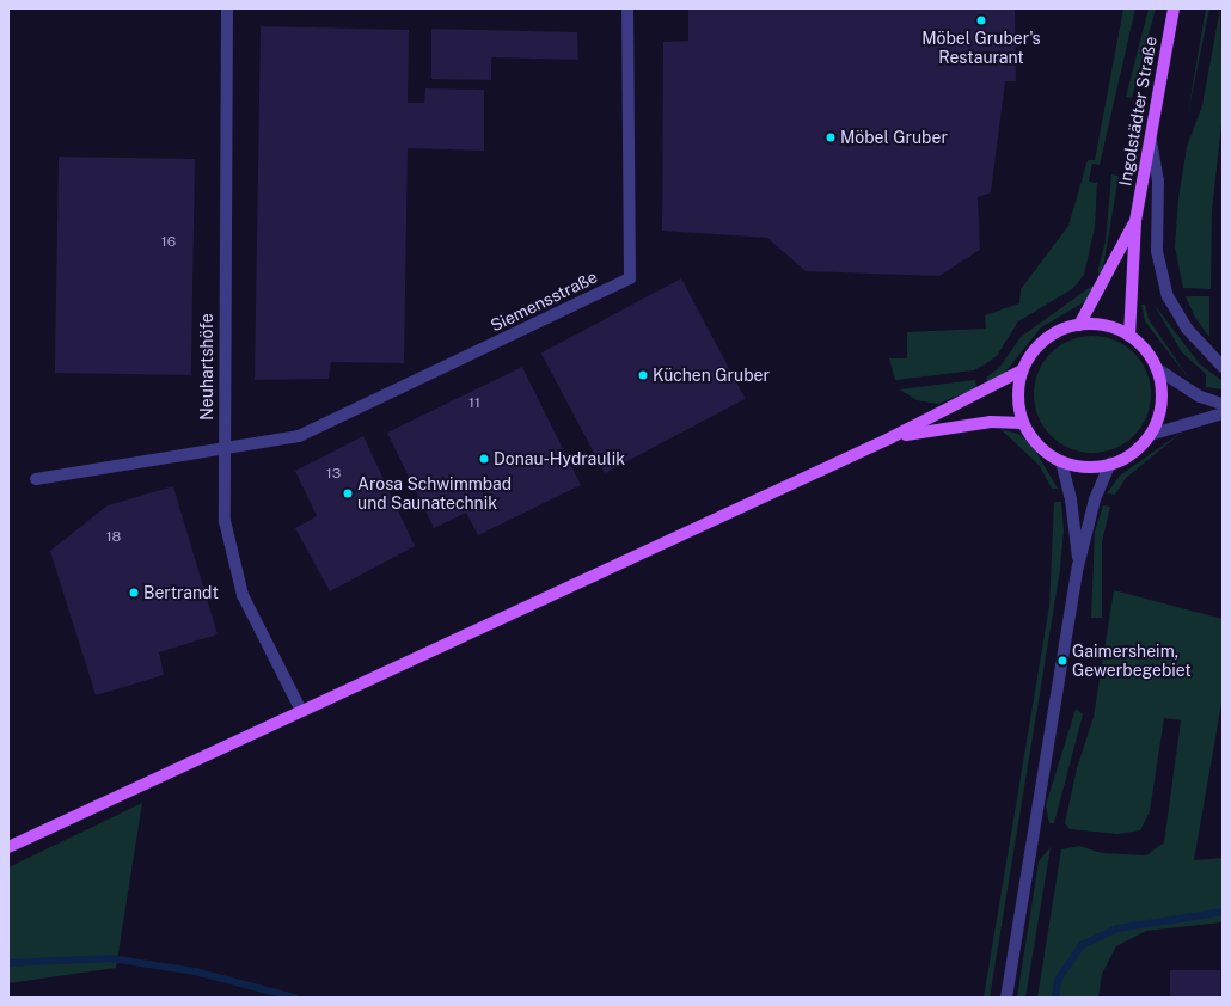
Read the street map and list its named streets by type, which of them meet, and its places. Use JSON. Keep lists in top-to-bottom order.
{
  "streets": {
    "main road": ["Ingolstädter Straße"],
    "street": ["Siemensstraße", "Neuhartshöfe"]
  },
  "crossings": [
    ["Siemensstraße", "Neuhartshöfe"]
  ],
  "places": [
    "Möbel Gruber's Restaurant",
    "Möbel Gruber",
    "Küchen Gruber",
    "Donau-Hydraulik",
    "Arosa Schwimmbad und Saunatechnik",
    "Bertrandt",
    "Gaimersheim, Gewerbegebiet"
  ],
  "house_numbers": [
    "16",
    "11",
    "13",
    "18"
  ]
}
